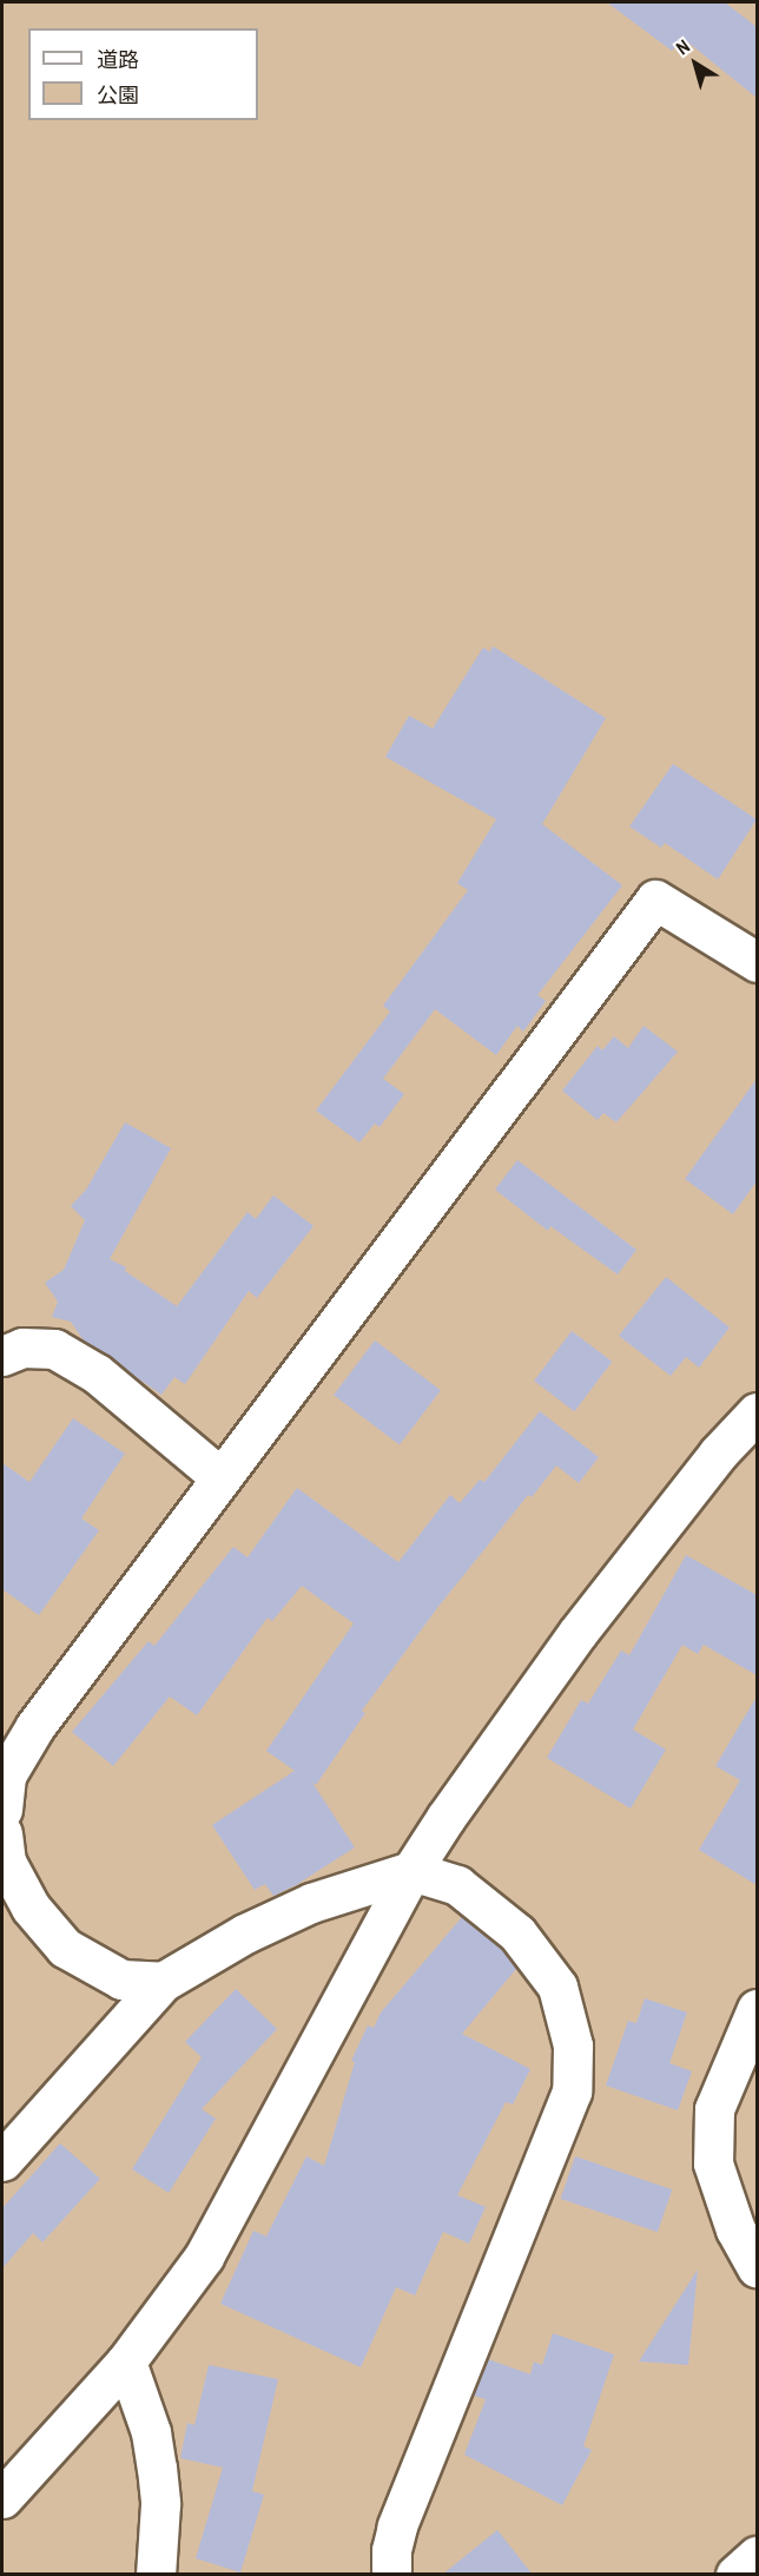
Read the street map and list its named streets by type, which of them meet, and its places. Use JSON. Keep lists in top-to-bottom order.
{
  "legend": ["道路", "公園"],
  "north": "top left"
}
